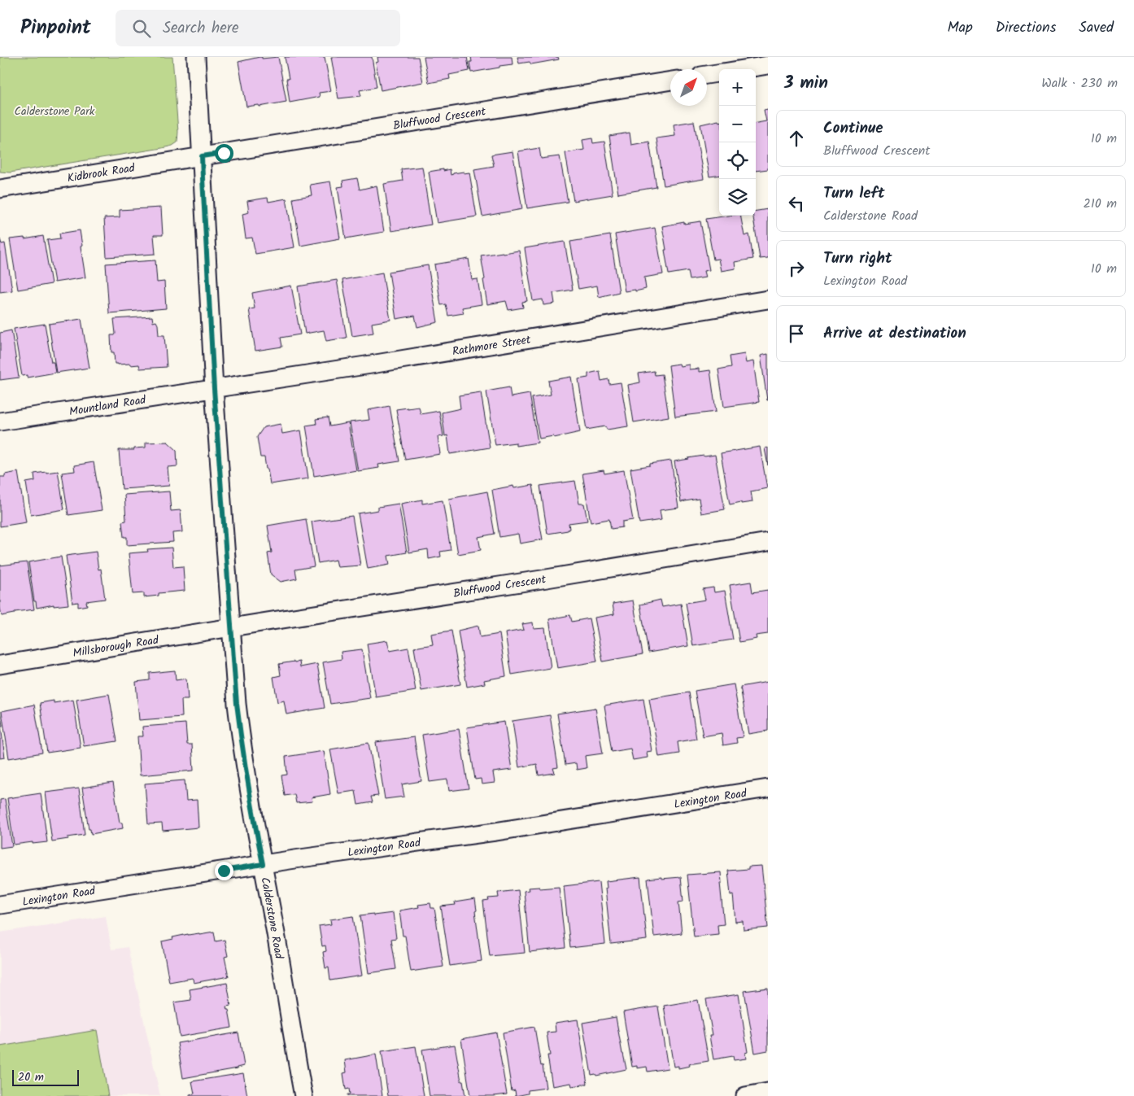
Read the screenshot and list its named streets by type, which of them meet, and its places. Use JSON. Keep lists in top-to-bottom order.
{
  "streets": {
    "street": [
      "Bluffwood Crescent",
      "Kidbrook Road",
      "Rathmore Street",
      "Mountland Road",
      "Millsborough Road",
      "Lexington Road",
      "Calderstone Road"
    ]
  },
  "crossings": [
    ["Bluffwood Crescent", "Kidbrook Road"],
    ["Bluffwood Crescent", "Millsborough Road"],
    ["Bluffwood Crescent", "Calderstone Road"],
    ["Kidbrook Road", "Calderstone Road"],
    ["Rathmore Street", "Mountland Road"],
    ["Rathmore Street", "Calderstone Road"],
    ["Mountland Road", "Calderstone Road"],
    ["Millsborough Road", "Calderstone Road"],
    ["Lexington Road", "Calderstone Road"]
  ],
  "parks": ["Calderstone Park"],
  "scale_bar": "20 m",
  "north": "top right",
  "page": {
    "header": "Pinpoint",
    "search": "Search here",
    "nav": ["Map", "Directions", "Saved"],
    "heading": ["3 min", "Walk · 230 m"],
    "map_buttons": ["+", "−"],
    "list": [
      ["Continue", "Bluffwood Crescent", "10 m"],
      ["Turn left", "Calderstone Road", "210 m"],
      ["Turn right", "Lexington Road", "10 m"],
      "Arrive at destination"
    ],
    "scale": "20 m"
  }
}
